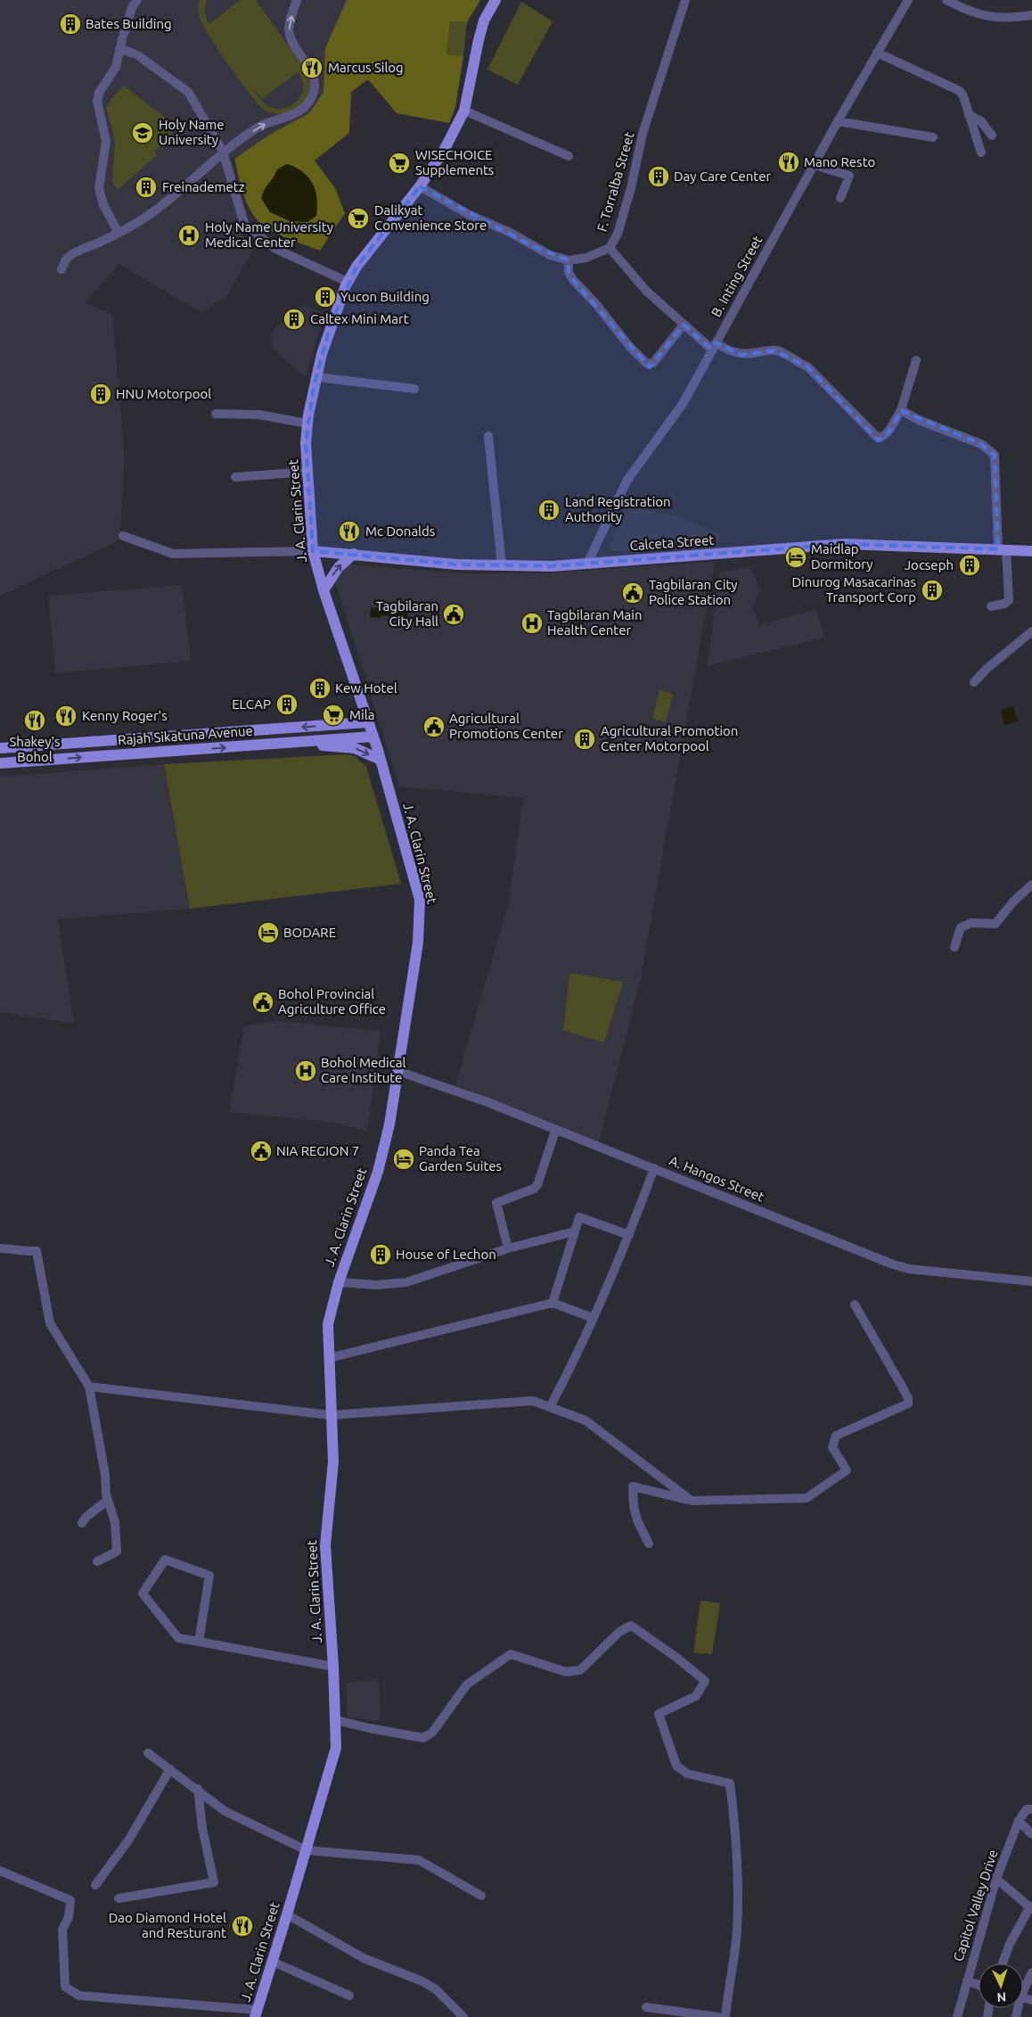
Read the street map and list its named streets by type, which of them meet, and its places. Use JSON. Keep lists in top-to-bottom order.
{
  "streets": {
    "main road": ["J. A. Clarin Street", "Calceta Street", "Rajah Sikatuna Avenue"],
    "street": [
      "F. Torralba Street",
      "B. Inting Street",
      "A. Hangos Street",
      "Capitol Valley Drive"
    ]
  },
  "crossings": [
    ["B. Inting Street", "Calceta Street"],
    ["J. A. Clarin Street", "Calceta Street"],
    ["J. A. Clarin Street", "Rajah Sikatuna Avenue"],
    ["J. A. Clarin Street", "A. Hangos Street"]
  ],
  "places": {
    "building": [
      "Bates Building",
      "Day Care Center",
      "Freinademetz",
      "Yucon Building",
      "Caltex Mini Mart",
      "HNU Motorpool",
      "Land Registration Authority",
      "Jocseph",
      "Dinurog Masacarinas Transport Corp",
      "Kew Hotel",
      "ELCAP",
      "Agricultural Promotion Center Motorpool",
      "House of Lechon"
    ],
    "restaurant": [
      "Marcus Silog",
      "Mano Resto",
      "Mc Donalds",
      "Kenny Roger's",
      "Shakey's Bohol",
      "Dao Diamond Hotel and Resturant"
    ],
    "school or university": ["Holy Name University"],
    "supermarket": ["WISECHOICE Supplements", "Dalikyat Convenience Store", "Mila"],
    "hospital": ["Holy Name University Medical Center", "Tagbilaran Main Health Center", "Bohol Medical Care Institute"],
    "hotel": ["Maidlap Dormitory", "BODARE", "Panda Tea Garden Suites"],
    "public building": [
      "Tagbilaran City Police Station",
      "Tagbilaran City Hall",
      "Agricultural Promotions Center",
      "Bohol Provincial Agriculture Office",
      "NIA REGION 7"
    ]
  },
  "north": "bottom"
}
